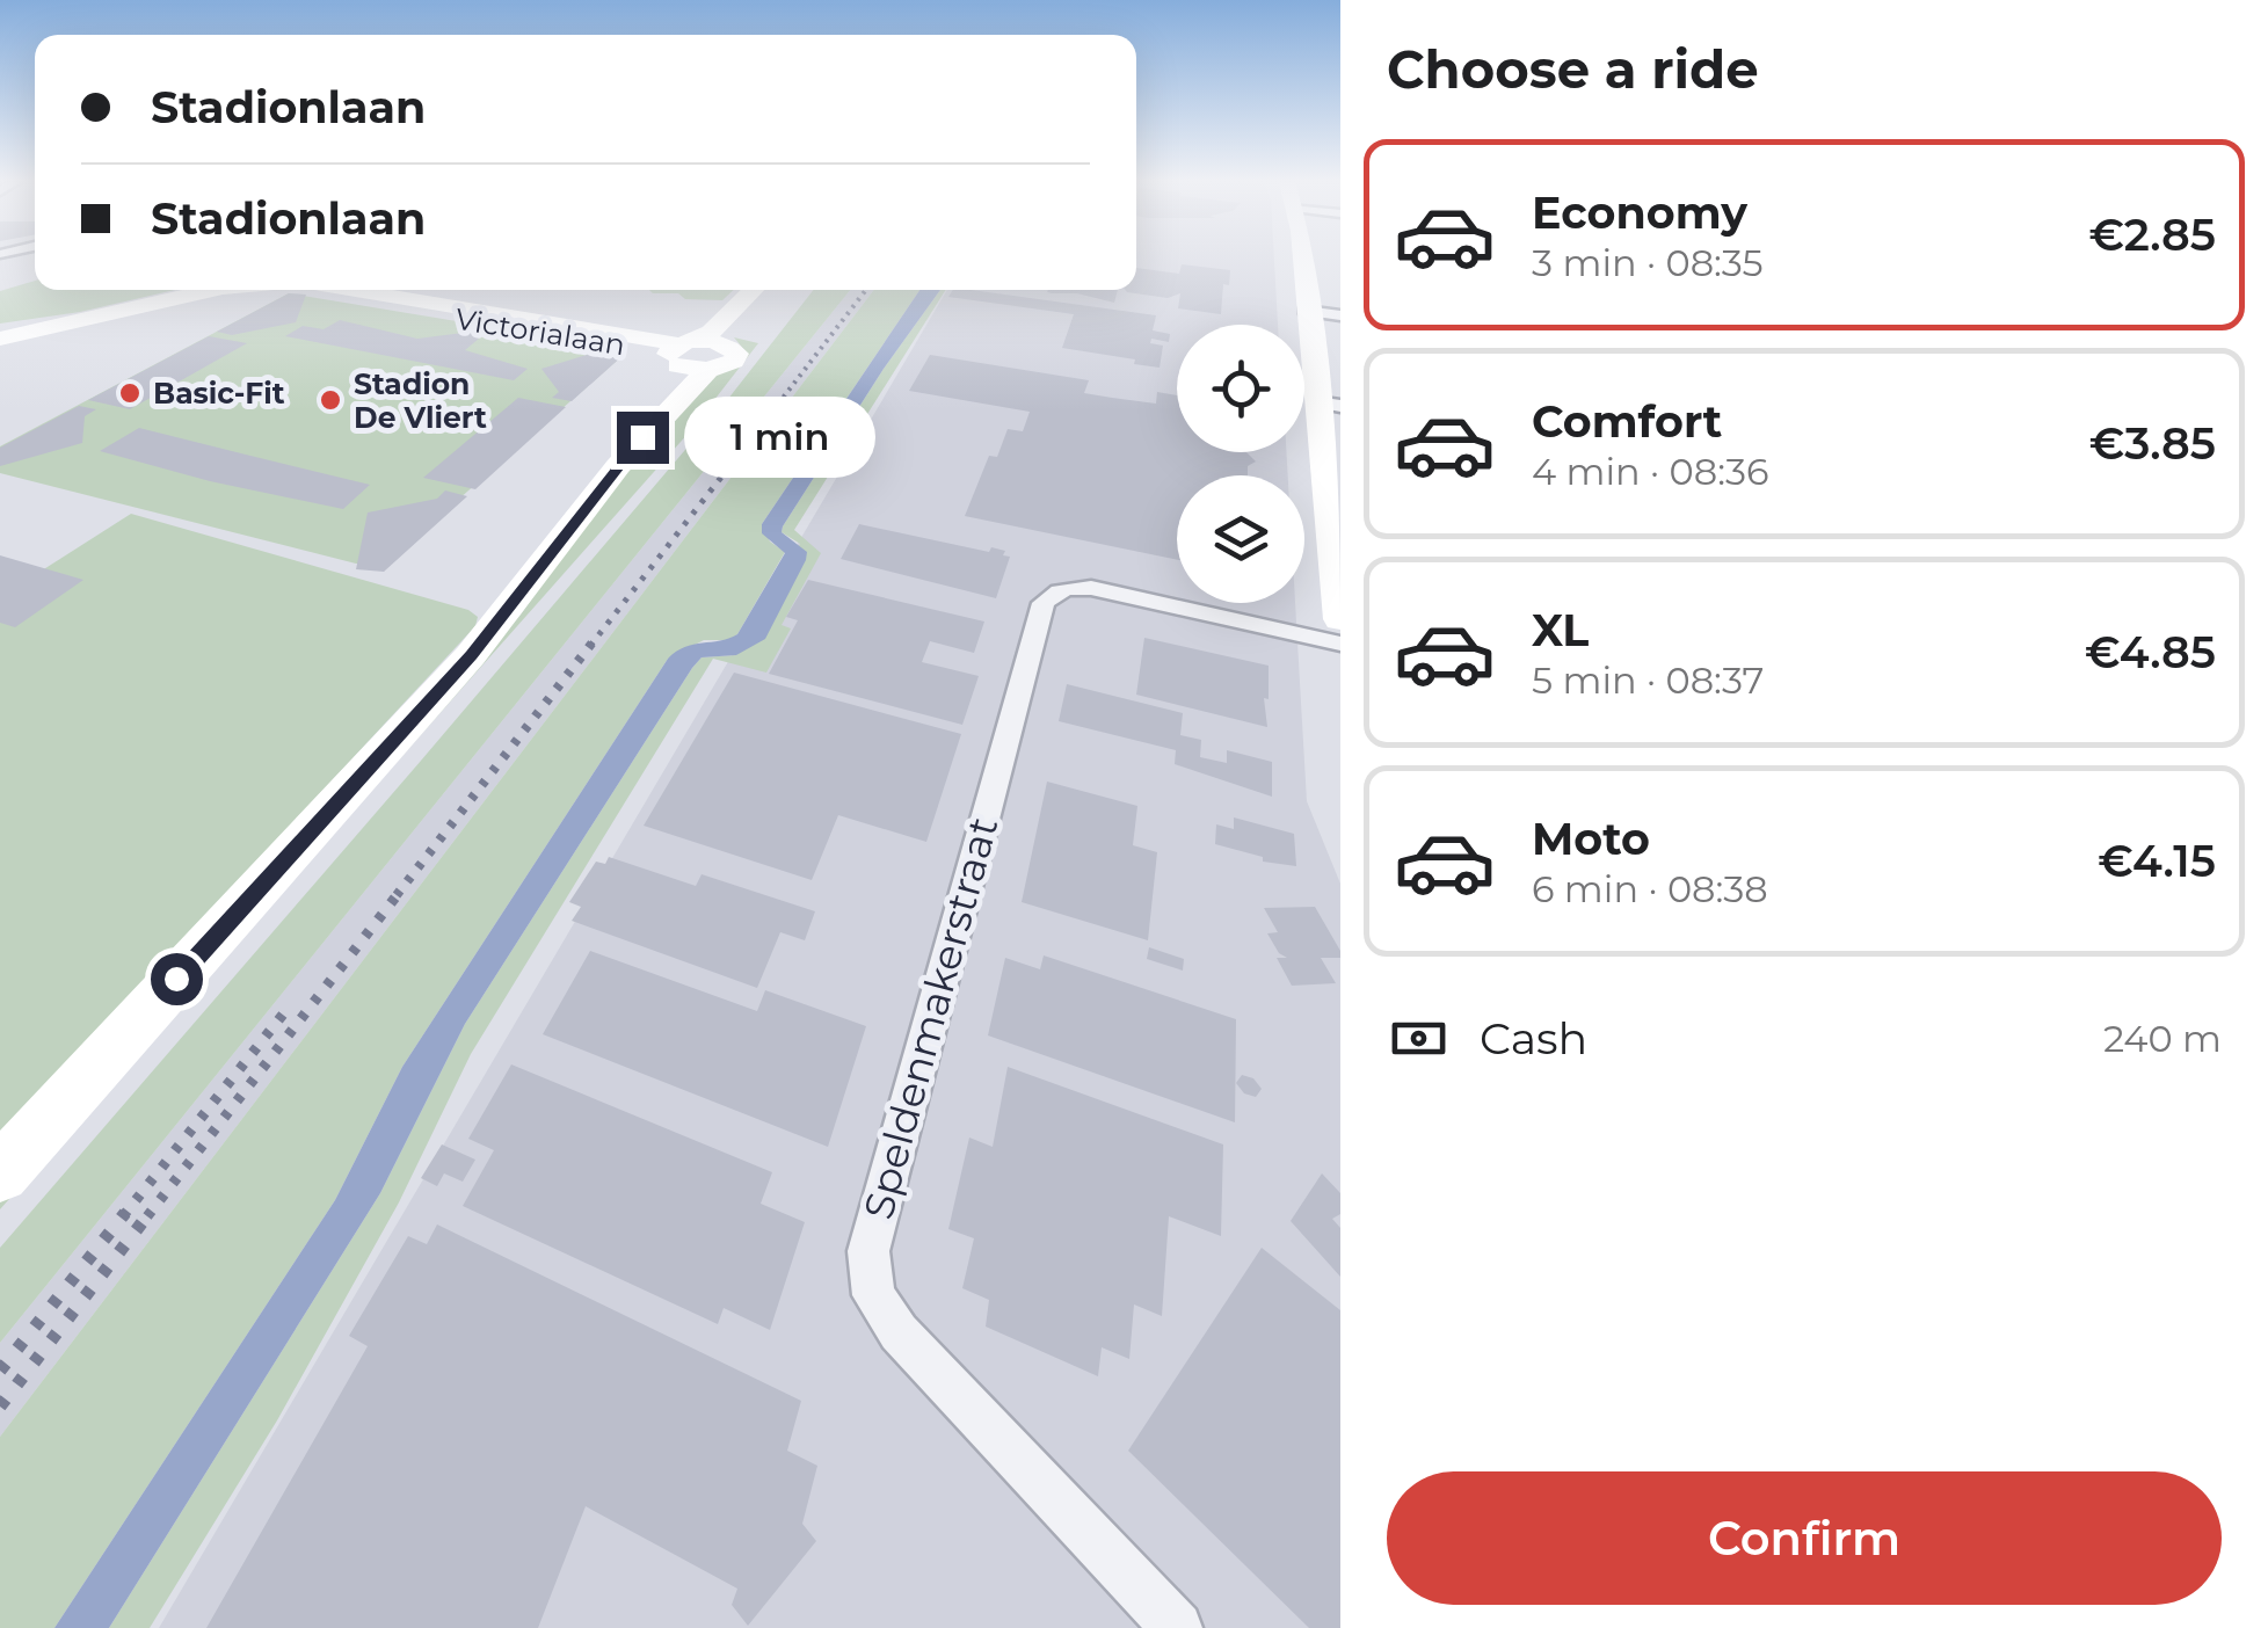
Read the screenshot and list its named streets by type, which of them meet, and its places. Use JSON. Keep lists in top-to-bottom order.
{
  "streets": {
    "street": ["Victorialaan", "Speldenmakerstraat"]
  },
  "places": ["Basic-Fit", "Stadion De Vliert"],
  "page": {
    "heading": "Choose a ride",
    "banner": ["Stadionlaan", "Stadionlaan"],
    "list": [
      {
        "name": "Economy",
        "note": "3 min · 08:35",
        "value": "€2.85"
      },
      {
        "name": "Comfort",
        "note": "4 min · 08:36",
        "value": "€3.85"
      },
      {
        "name": "XL",
        "note": "5 min · 08:37",
        "value": "€4.85"
      },
      {
        "name": "Moto",
        "note": "6 min · 08:38",
        "value": "€4.15"
      }
    ],
    "bubble": "1 min",
    "pay": ["Cash", "240 m"],
    "buttons": "Confirm"
  }
}
